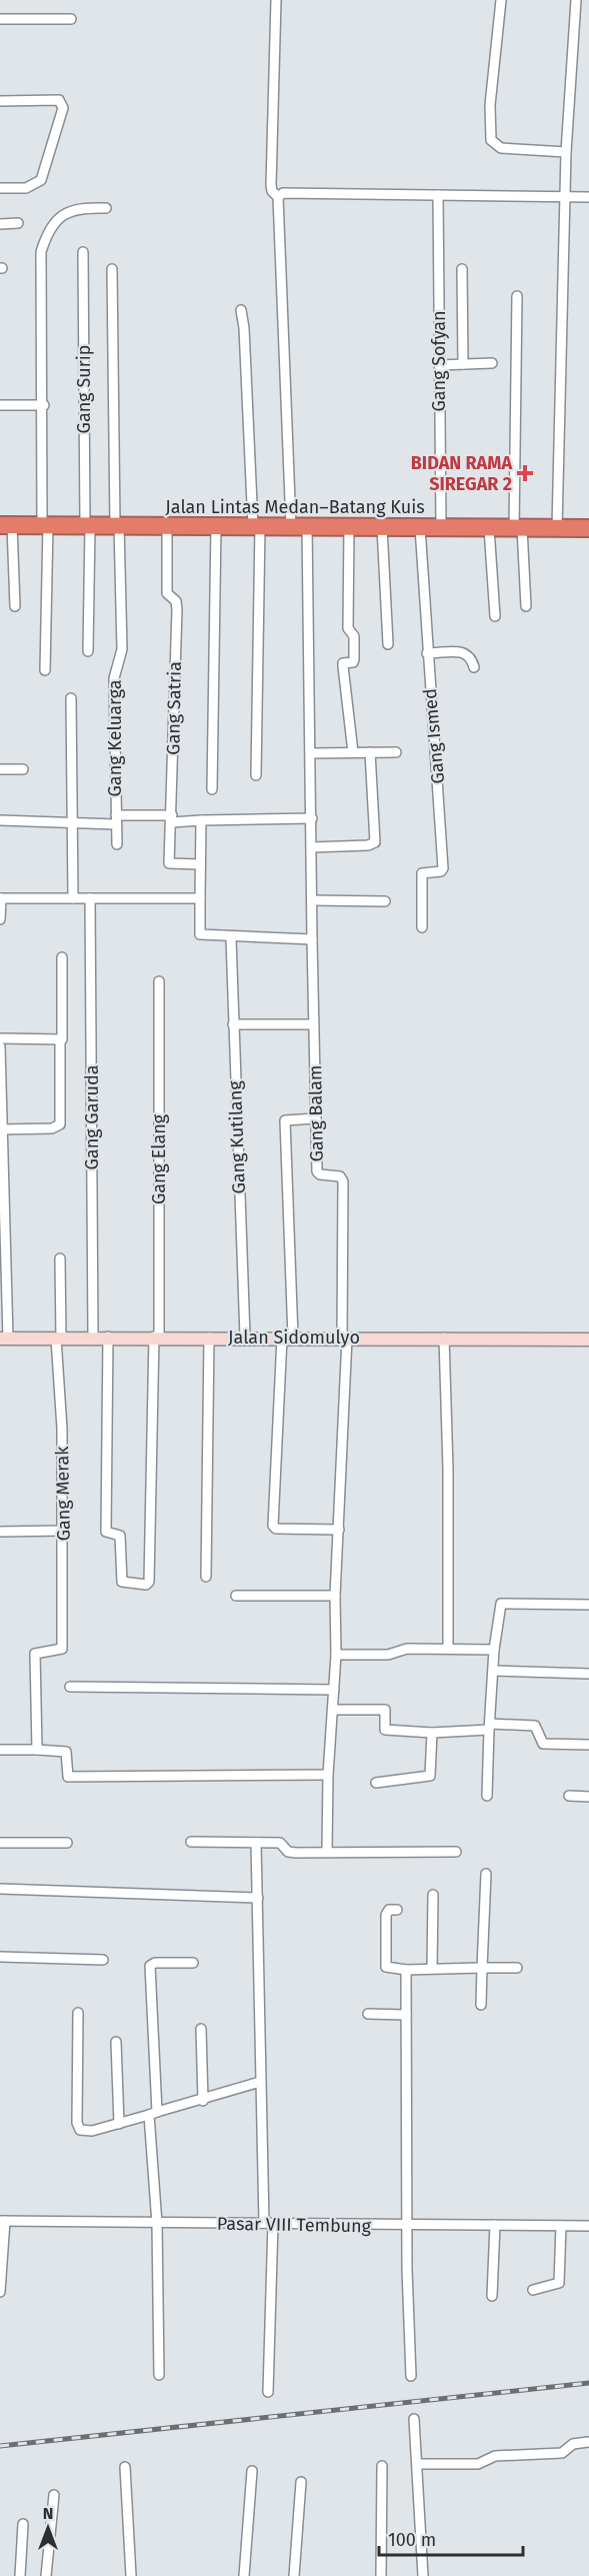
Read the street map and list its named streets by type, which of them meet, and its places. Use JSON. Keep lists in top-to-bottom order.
{
  "streets": {
    "highway": ["Jalan Lintas Medan–Batang Kuis"],
    "street": [
      "Gang Sofyan",
      "Gang Surip",
      "Gang Satria",
      "Gang Ismed",
      "Gang Keluarga",
      "Gang Balam",
      "Gang Garuda",
      "Gang Kutilang",
      "Gang Elang",
      "Jalan Sidomulyo",
      "Gang Merak",
      "Pasar VIII Tembung"
    ]
  },
  "crossings": [
    ["Gang Sofyan", "Jalan Lintas Medan–Batang Kuis"],
    ["Gang Surip", "Jalan Lintas Medan–Batang Kuis"],
    ["Jalan Lintas Medan–Batang Kuis", "Gang Satria"],
    ["Jalan Lintas Medan–Batang Kuis", "Gang Ismed"],
    ["Jalan Lintas Medan–Batang Kuis", "Gang Keluarga"],
    ["Jalan Lintas Medan–Batang Kuis", "Gang Balam"],
    ["Gang Balam", "Jalan Sidomulyo"],
    ["Gang Garuda", "Jalan Sidomulyo"],
    ["Gang Kutilang", "Jalan Sidomulyo"],
    ["Gang Elang", "Jalan Sidomulyo"],
    ["Jalan Sidomulyo", "Gang Merak"]
  ],
  "places": {
    "health": ["BIDAN RAMA SIREGAR 2"]
  },
  "scale_bar": "100 m",
  "north": "top"
}
